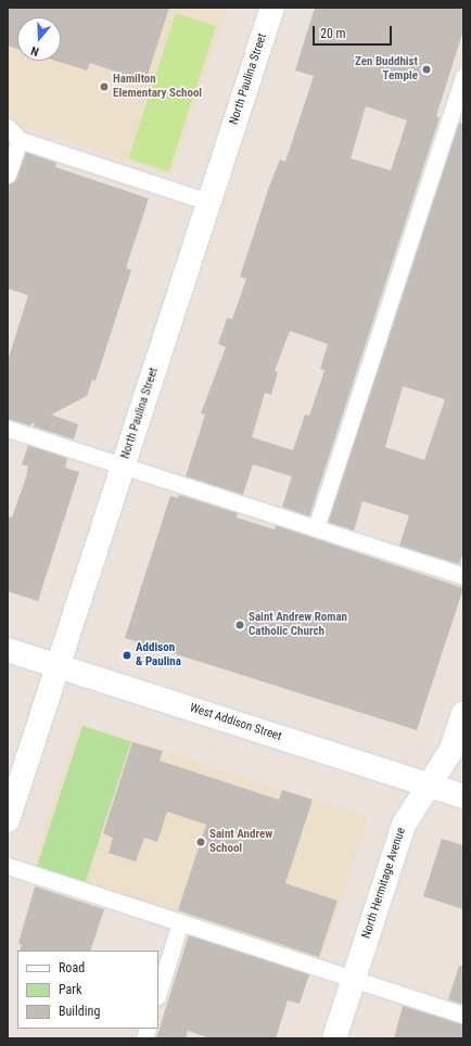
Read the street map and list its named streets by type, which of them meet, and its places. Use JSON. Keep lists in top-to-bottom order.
{
  "streets": {
    "street": ["North Paulina Street", "West Addison Street", "North Hermitage Avenue"]
  },
  "crossings": [
    ["North Paulina Street", "West Addison Street"],
    ["West Addison Street", "North Hermitage Avenue"]
  ],
  "places": [
    "Zen Buddhist Temple",
    "Hamilton Elementary School",
    "Saint Andrew Roman Catholic Church",
    "Addison & Paulina",
    "Saint Andrew School"
  ],
  "legend": ["Road", "Park", "Building"],
  "scale_bar": "20 m",
  "north": "bottom"
}
